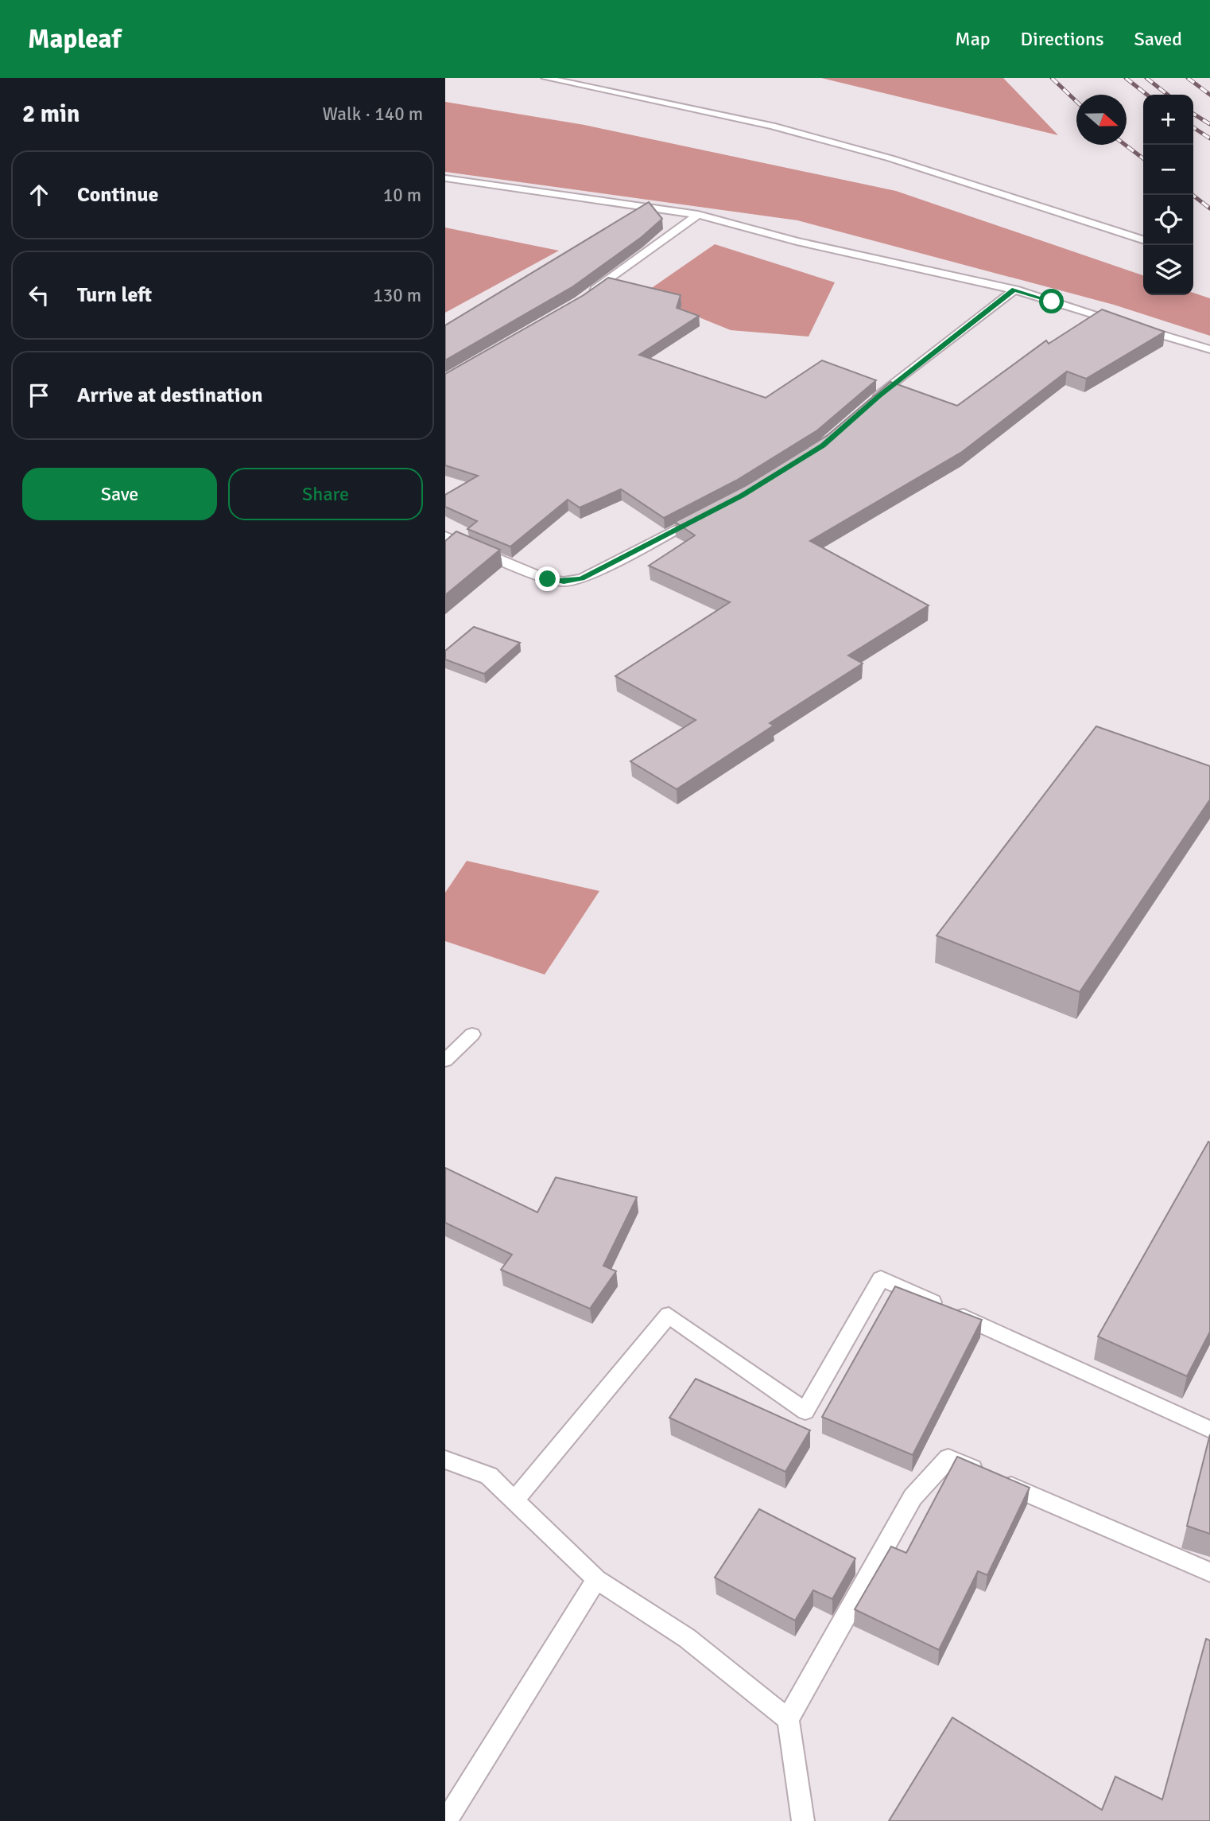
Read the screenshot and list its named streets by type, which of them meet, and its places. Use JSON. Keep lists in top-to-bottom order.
{
  "north": "right",
  "page": {
    "header": "Mapleaf",
    "nav": ["Map", "Directions", "Saved"],
    "heading": ["2 min", "Walk · 140 m"],
    "map_buttons": ["+", "−"],
    "list": [
      ["Continue", "10 m"],
      ["Turn left", "130 m"],
      "Arrive at destination"
    ],
    "buttons": ["Save", "Share"]
  }
}
